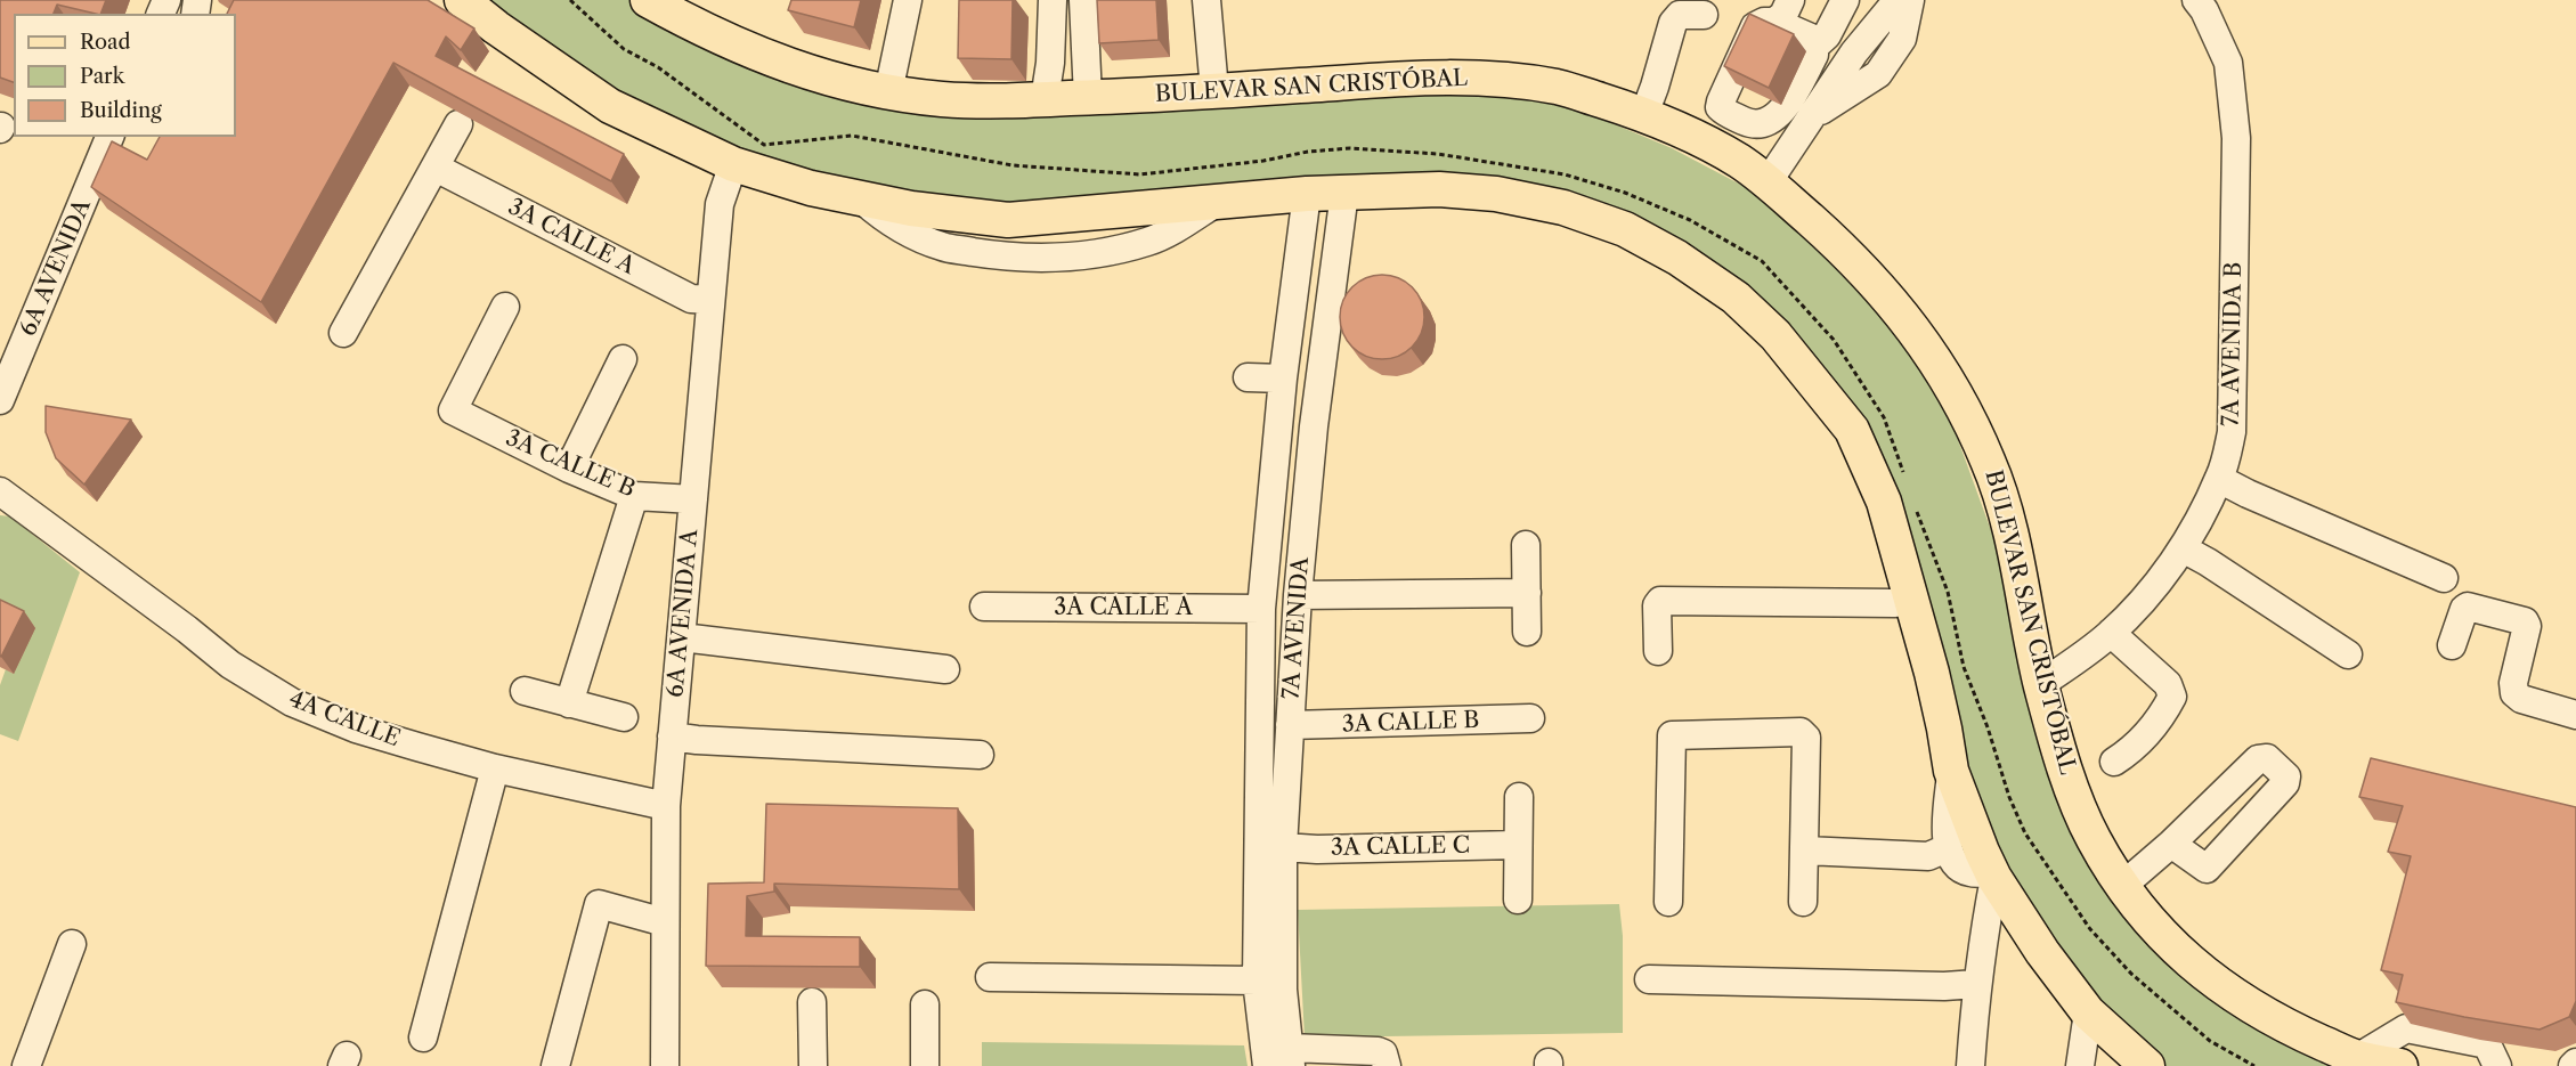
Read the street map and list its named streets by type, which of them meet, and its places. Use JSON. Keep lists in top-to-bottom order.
{
  "streets": {
    "main road": ["BULEVAR SAN CRISTÓBAL"],
    "street": [
      "3A CALLE A",
      "6A AVENIDA",
      "7A AVENIDA B",
      "3A CALLE B",
      "6A AVENIDA A",
      "7A AVENIDA",
      "4A CALLE",
      "3A CALLE C"
    ]
  },
  "crossings": [
    ["BULEVAR SAN CRISTÓBAL", "7A AVENIDA B"],
    ["3A CALLE A", "6A AVENIDA A"],
    ["3A CALLE A", "7A AVENIDA"],
    ["3A CALLE B", "6A AVENIDA A"],
    ["3A CALLE B", "7A AVENIDA"],
    ["6A AVENIDA A", "4A CALLE"],
    ["7A AVENIDA", "3A CALLE C"]
  ],
  "legend": ["Road", "Park", "Building"]
}
